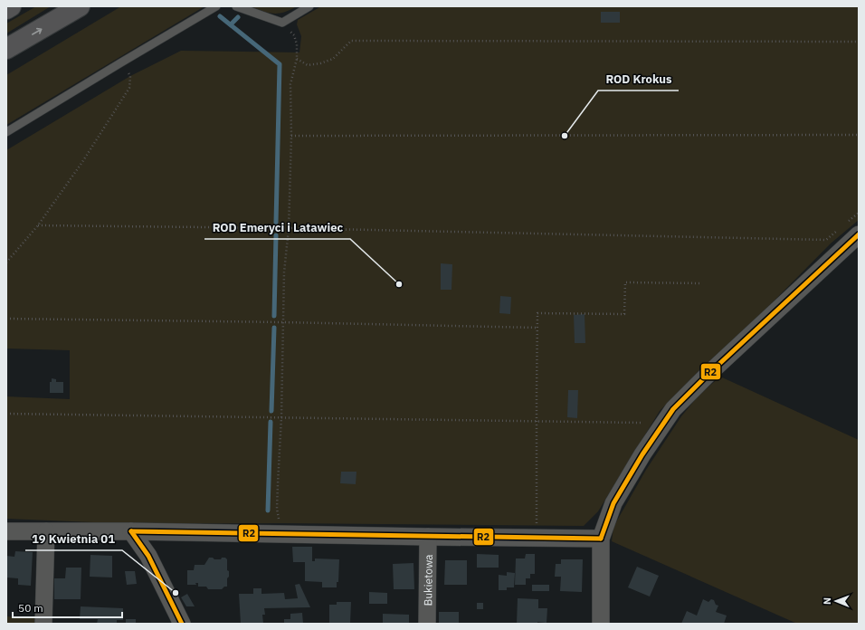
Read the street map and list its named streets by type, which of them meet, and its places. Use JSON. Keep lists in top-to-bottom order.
{
  "streets": {
    "street": ["Bukietowa"]
  },
  "places": ["ROD Krokus", "ROD Emeryci i Latawiec", "19 Kwietnia 01"],
  "lines": ["transit line R2"],
  "scale_bar": "50 m",
  "north": "left"
}
